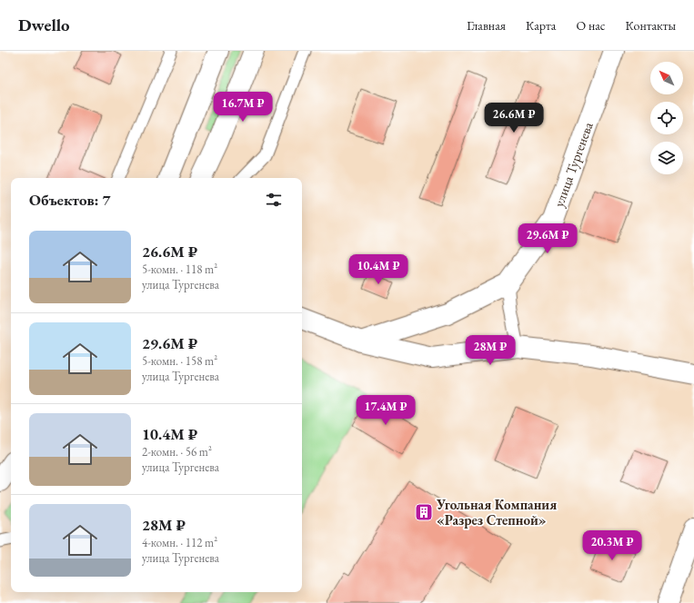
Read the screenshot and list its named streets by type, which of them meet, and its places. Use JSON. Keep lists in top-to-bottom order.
{
  "streets": {
    "street": ["улица Тургенева"]
  },
  "places": {
    "building": ["Угольная Компания «Разрез Степной»"]
  },
  "north": "top left",
  "page": {
    "header": "Dwello",
    "nav": [
      "Главная",
      "Карта",
      "О нас",
      "Контакты"
    ],
    "price": [
      "16.7M ₽",
      "26.6M ₽",
      "29.6M ₽",
      "10.4M ₽",
      "28M ₽",
      "17.4M ₽",
      "20.3M ₽"
    ],
    "heading": "Объектов: 7",
    "list": [
      {
        "name": "26.6M ₽",
        "note": "5-комн. · 118 m² · улица Тургенева"
      },
      {
        "name": "29.6M ₽",
        "note": "5-комн. · 158 m² · улица Тургенева"
      },
      {
        "name": "10.4M ₽",
        "note": "2-комн. · 56 m² · улица Тургенева"
      },
      {
        "name": "28M ₽",
        "note": "4-комн. · 112 m² · улица Тургенева"
      }
    ]
  }
}
